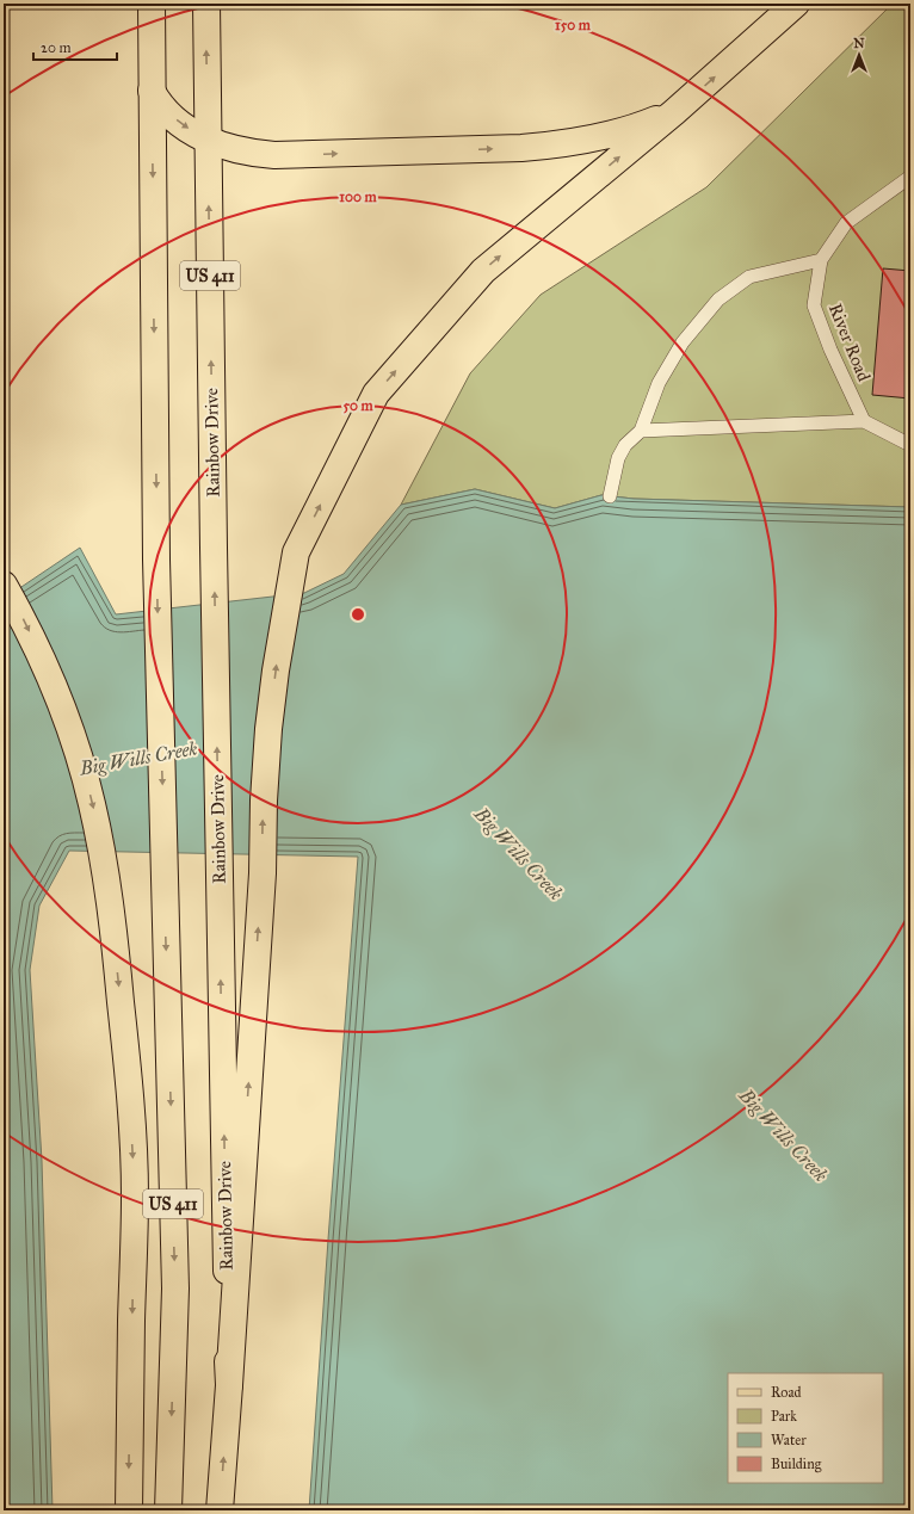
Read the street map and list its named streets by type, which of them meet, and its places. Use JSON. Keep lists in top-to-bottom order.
{
  "streets": {
    "main road": ["US 411", "Rainbow Drive"],
    "lane": ["River Road"]
  },
  "water": ["Big Wills Creek"],
  "legend": [
    "Road",
    "Park",
    "Water",
    "Building"
  ],
  "scale_bar": "20 m",
  "north": "top",
  "rings": ["150 m", "100 m", "50 m"]
}
